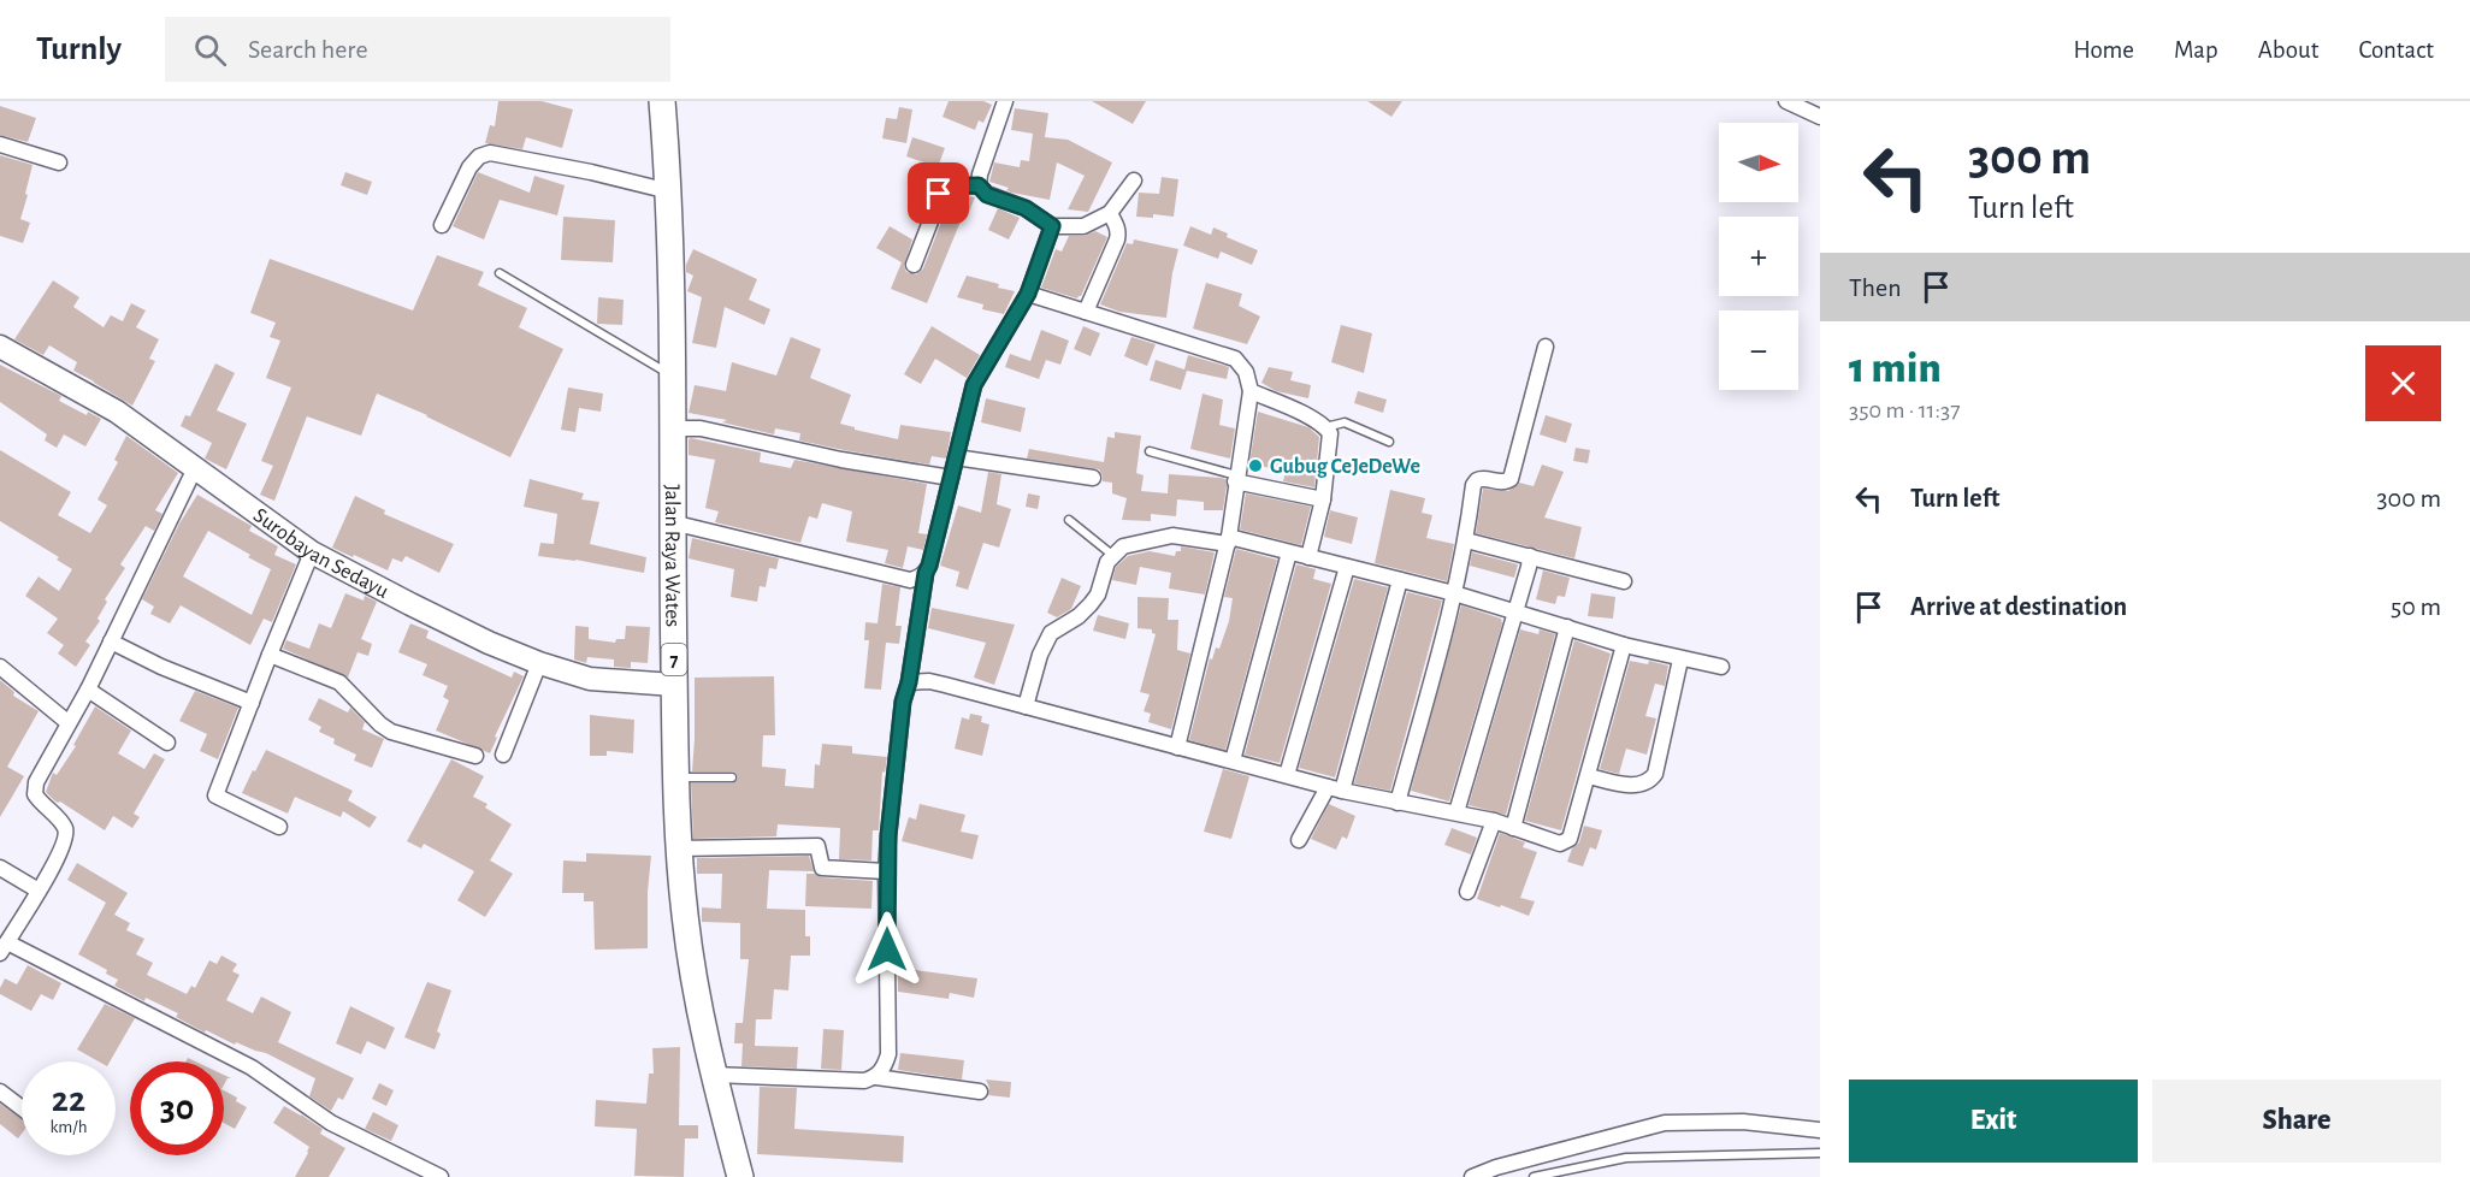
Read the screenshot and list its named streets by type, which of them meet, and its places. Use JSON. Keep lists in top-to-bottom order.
{
  "streets": {
    "highway": ["Jalan Raya Wates", "7"],
    "main road": ["Surobayan Sedayu"]
  },
  "crossings": [
    ["Surobayan Sedayu", "Jalan Raya Wates"]
  ],
  "places": ["Gubug CeJeDeWe"],
  "north": "right",
  "page": {
    "header": "Turnly",
    "search": "Search here",
    "nav": [
      "Home",
      "Map",
      "About",
      "Contact"
    ],
    "turn": ["300 m", "Turn left"],
    "map_buttons": ["+", "−"],
    "then": "Then",
    "heading": ["1 min", "350 m · 11:37"],
    "list": [
      {
        "name": "Turn left",
        "value": "300 m"
      },
      {
        "name": "Arrive at destination",
        "value": "50 m"
      }
    ],
    "speed": "22 km/h",
    "limit": "30",
    "buttons": ["Exit", "Share"]
  }
}
